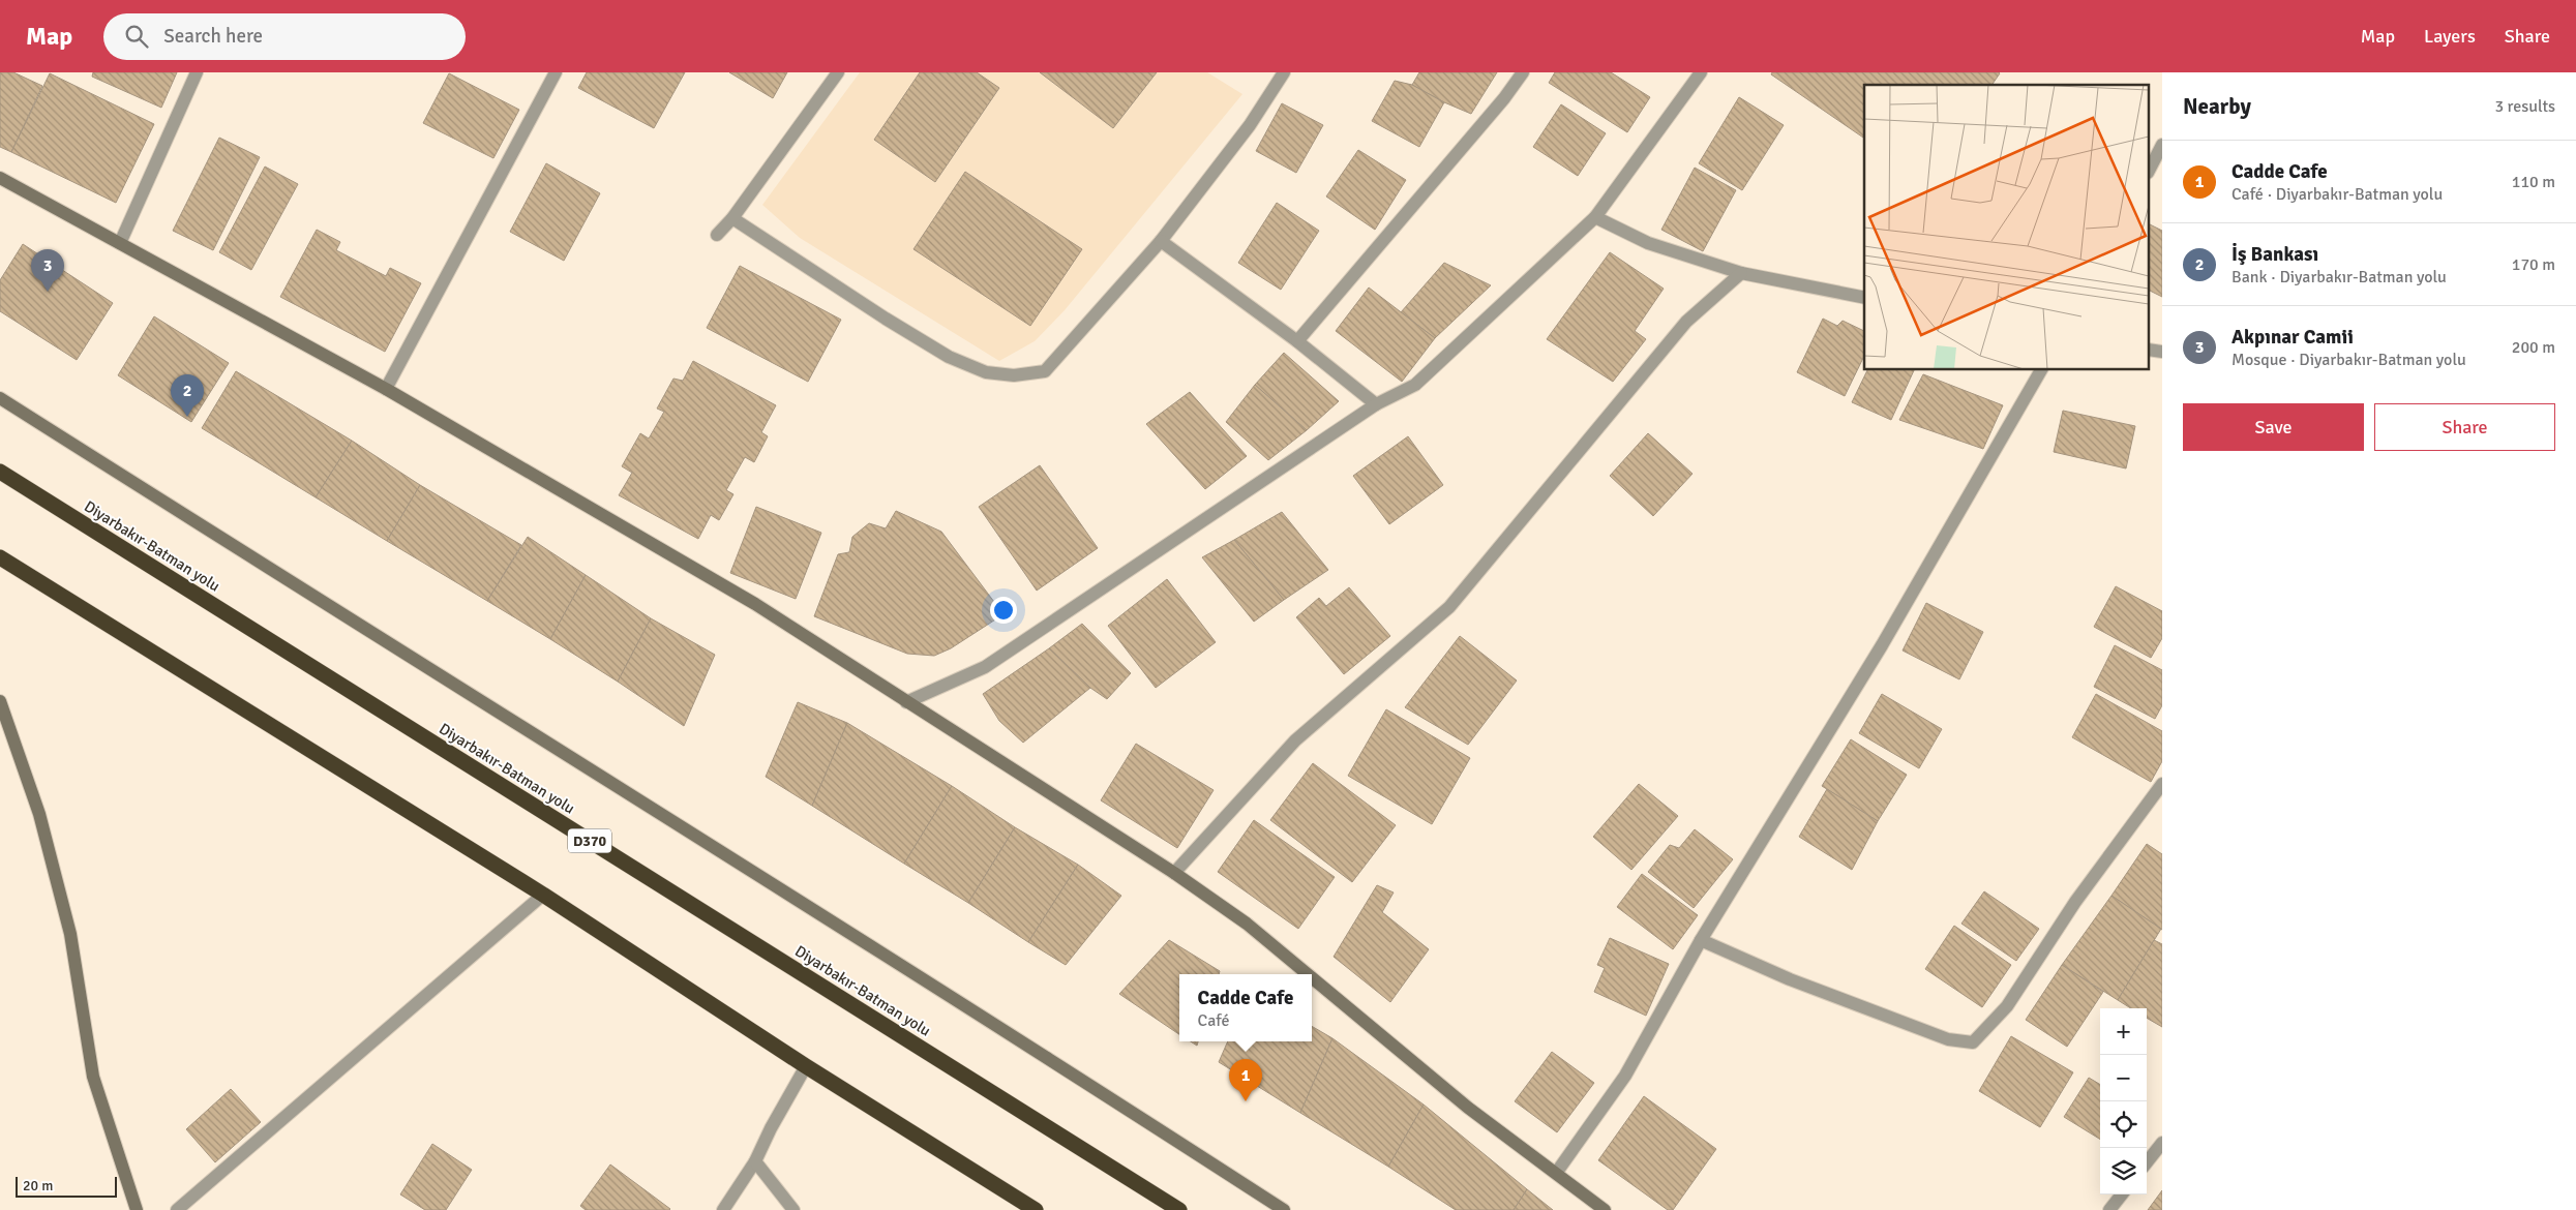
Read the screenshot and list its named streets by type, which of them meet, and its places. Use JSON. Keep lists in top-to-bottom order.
{
  "streets": {
    "highway": ["Diyarbakır-Batman yolu", "D370"]
  },
  "scale_bar": "20 m",
  "page": {
    "header": "Map",
    "search": "Search here",
    "nav": ["Map", "Layers", "Share"],
    "heading": ["Nearby", "3 results"],
    "list": [
      {
        "mark": "1",
        "name": "Cadde Cafe",
        "note": "Café · Diyarbakır-Batman yolu",
        "value": "110 m"
      },
      {
        "mark": "2",
        "name": "İş Bankası",
        "note": "Bank · Diyarbakır-Batman yolu",
        "value": "170 m"
      },
      {
        "mark": "3",
        "name": "Akpınar Camii",
        "note": "Mosque · Diyarbakır-Batman yolu",
        "value": "200 m"
      }
    ],
    "pins": ["3", "2", "1"],
    "buttons": ["Save", "Share"],
    "popup": ["Cadde Cafe", "Café"],
    "map_buttons": ["+", "−"],
    "scale": "20 m"
  }
}
